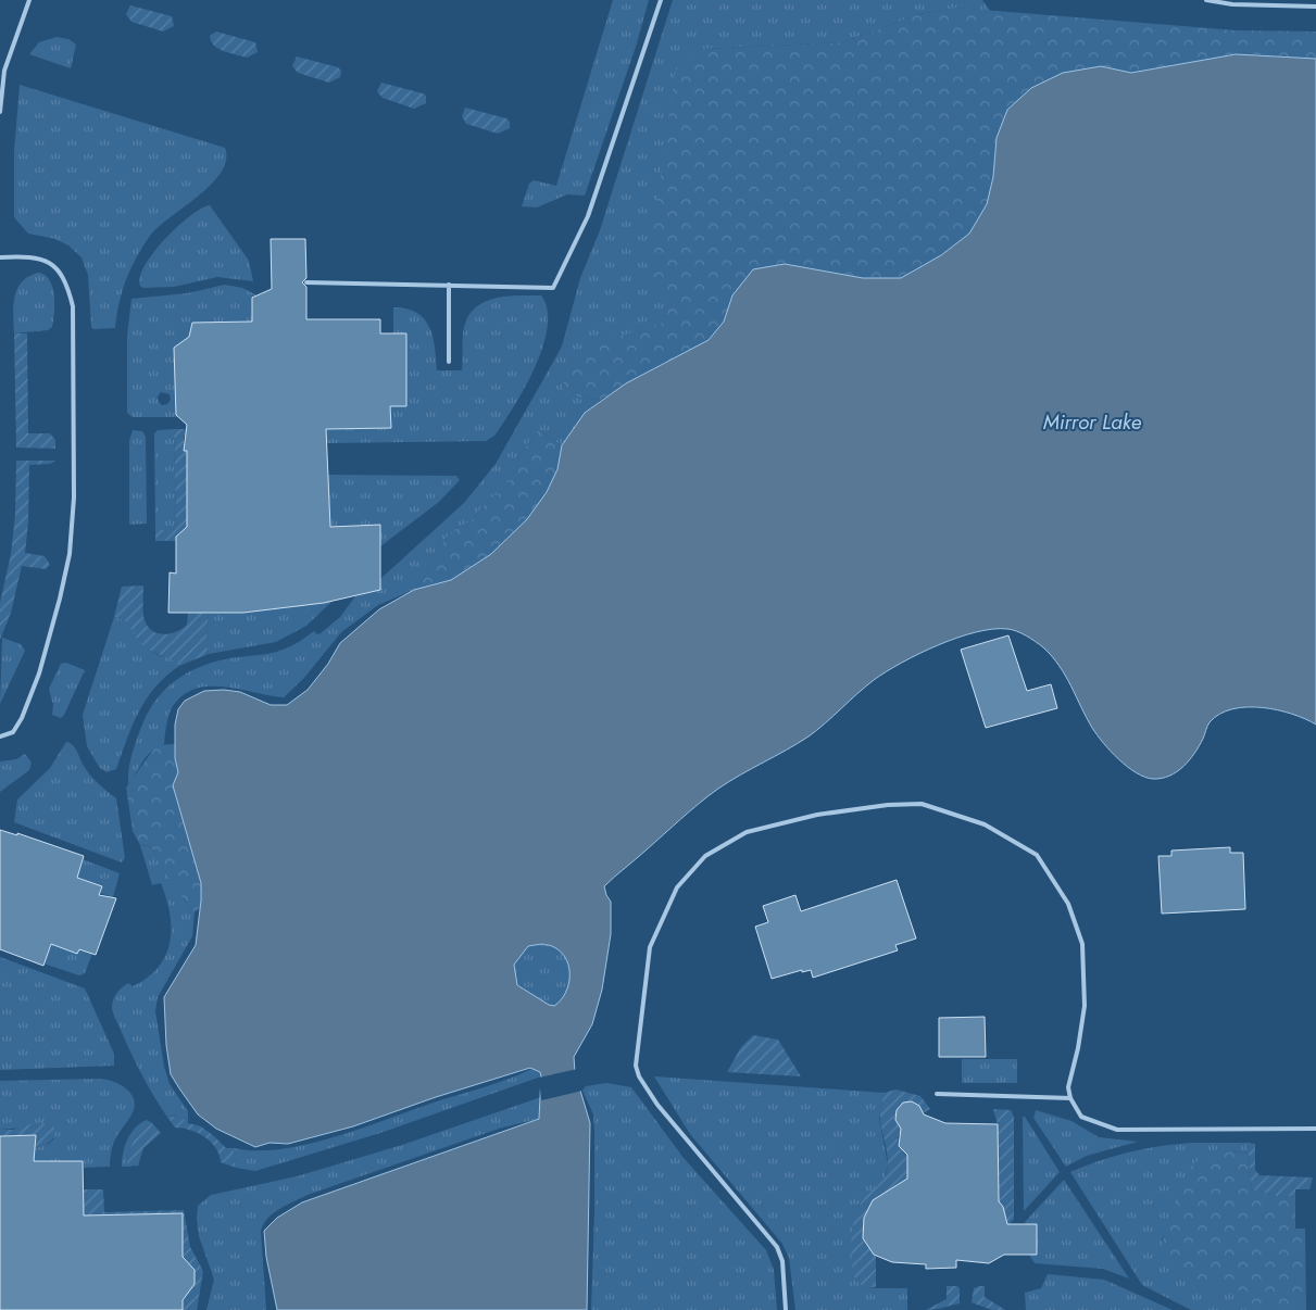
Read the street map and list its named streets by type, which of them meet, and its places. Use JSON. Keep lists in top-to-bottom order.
{
  "water": ["Mirror Lake"]
}
